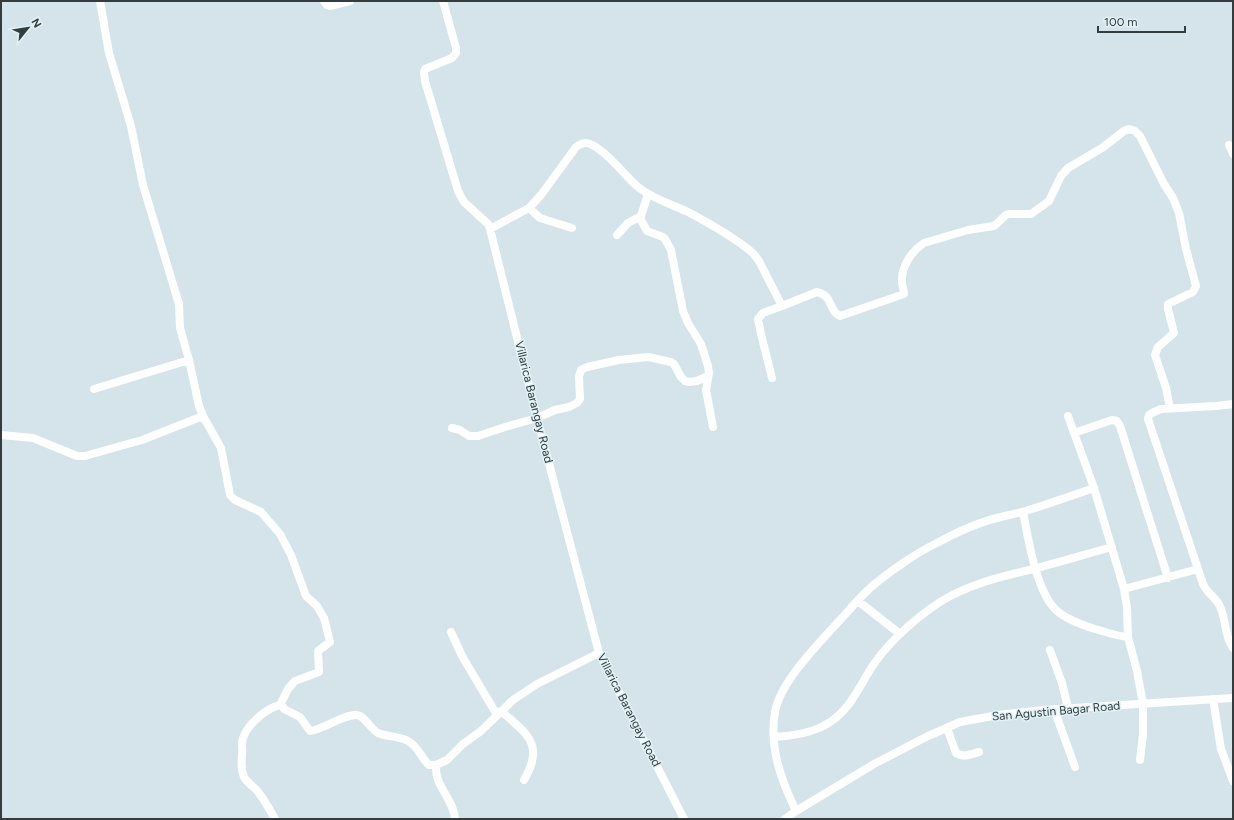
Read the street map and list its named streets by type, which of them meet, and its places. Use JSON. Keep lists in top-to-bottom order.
{
  "streets": {
    "street": ["Villarica Barangay Road", "San Agustin Bagar Road"]
  },
  "scale_bar": "100 m",
  "north": "top right"
}
